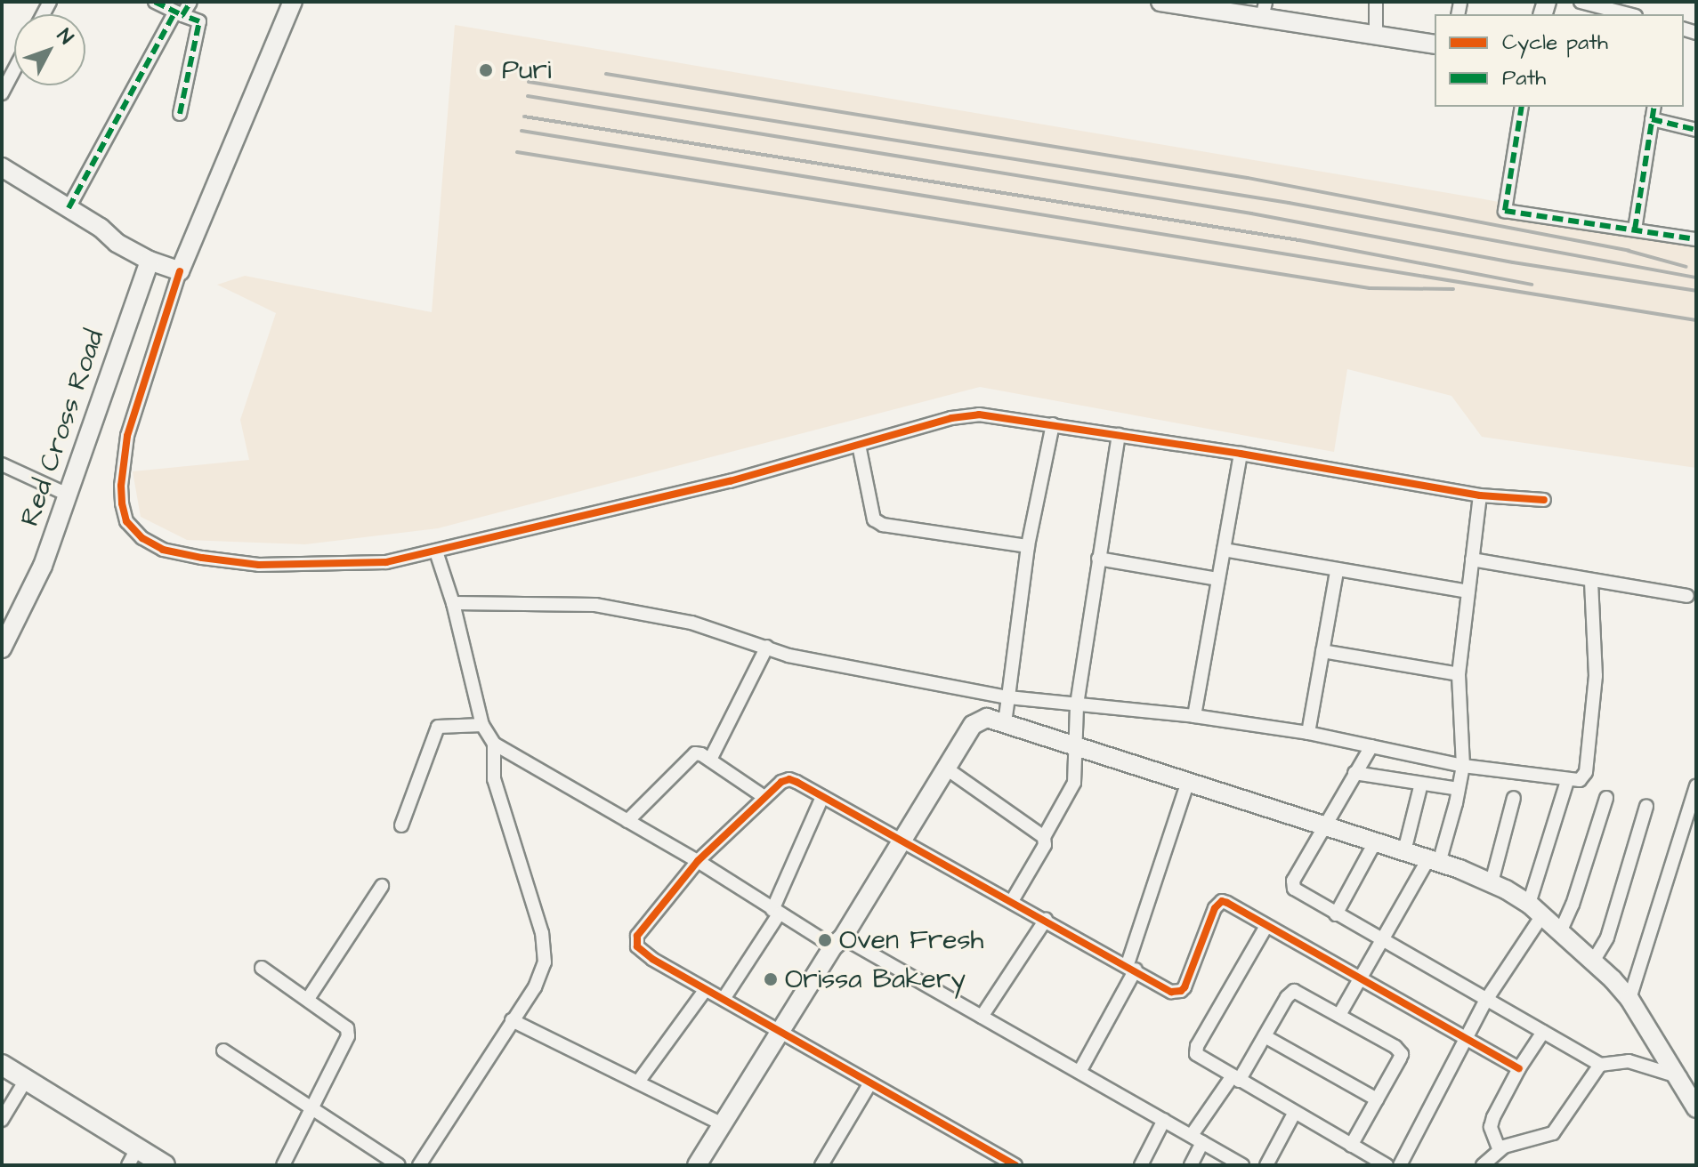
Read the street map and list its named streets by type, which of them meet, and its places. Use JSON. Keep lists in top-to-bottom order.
{
  "streets": {
    "main road": ["Red Cross Road"]
  },
  "places": ["Puri", "Oven Fresh", "Orissa Bakery"],
  "legend": ["Cycle path", "Path"],
  "north": "top right"
}
